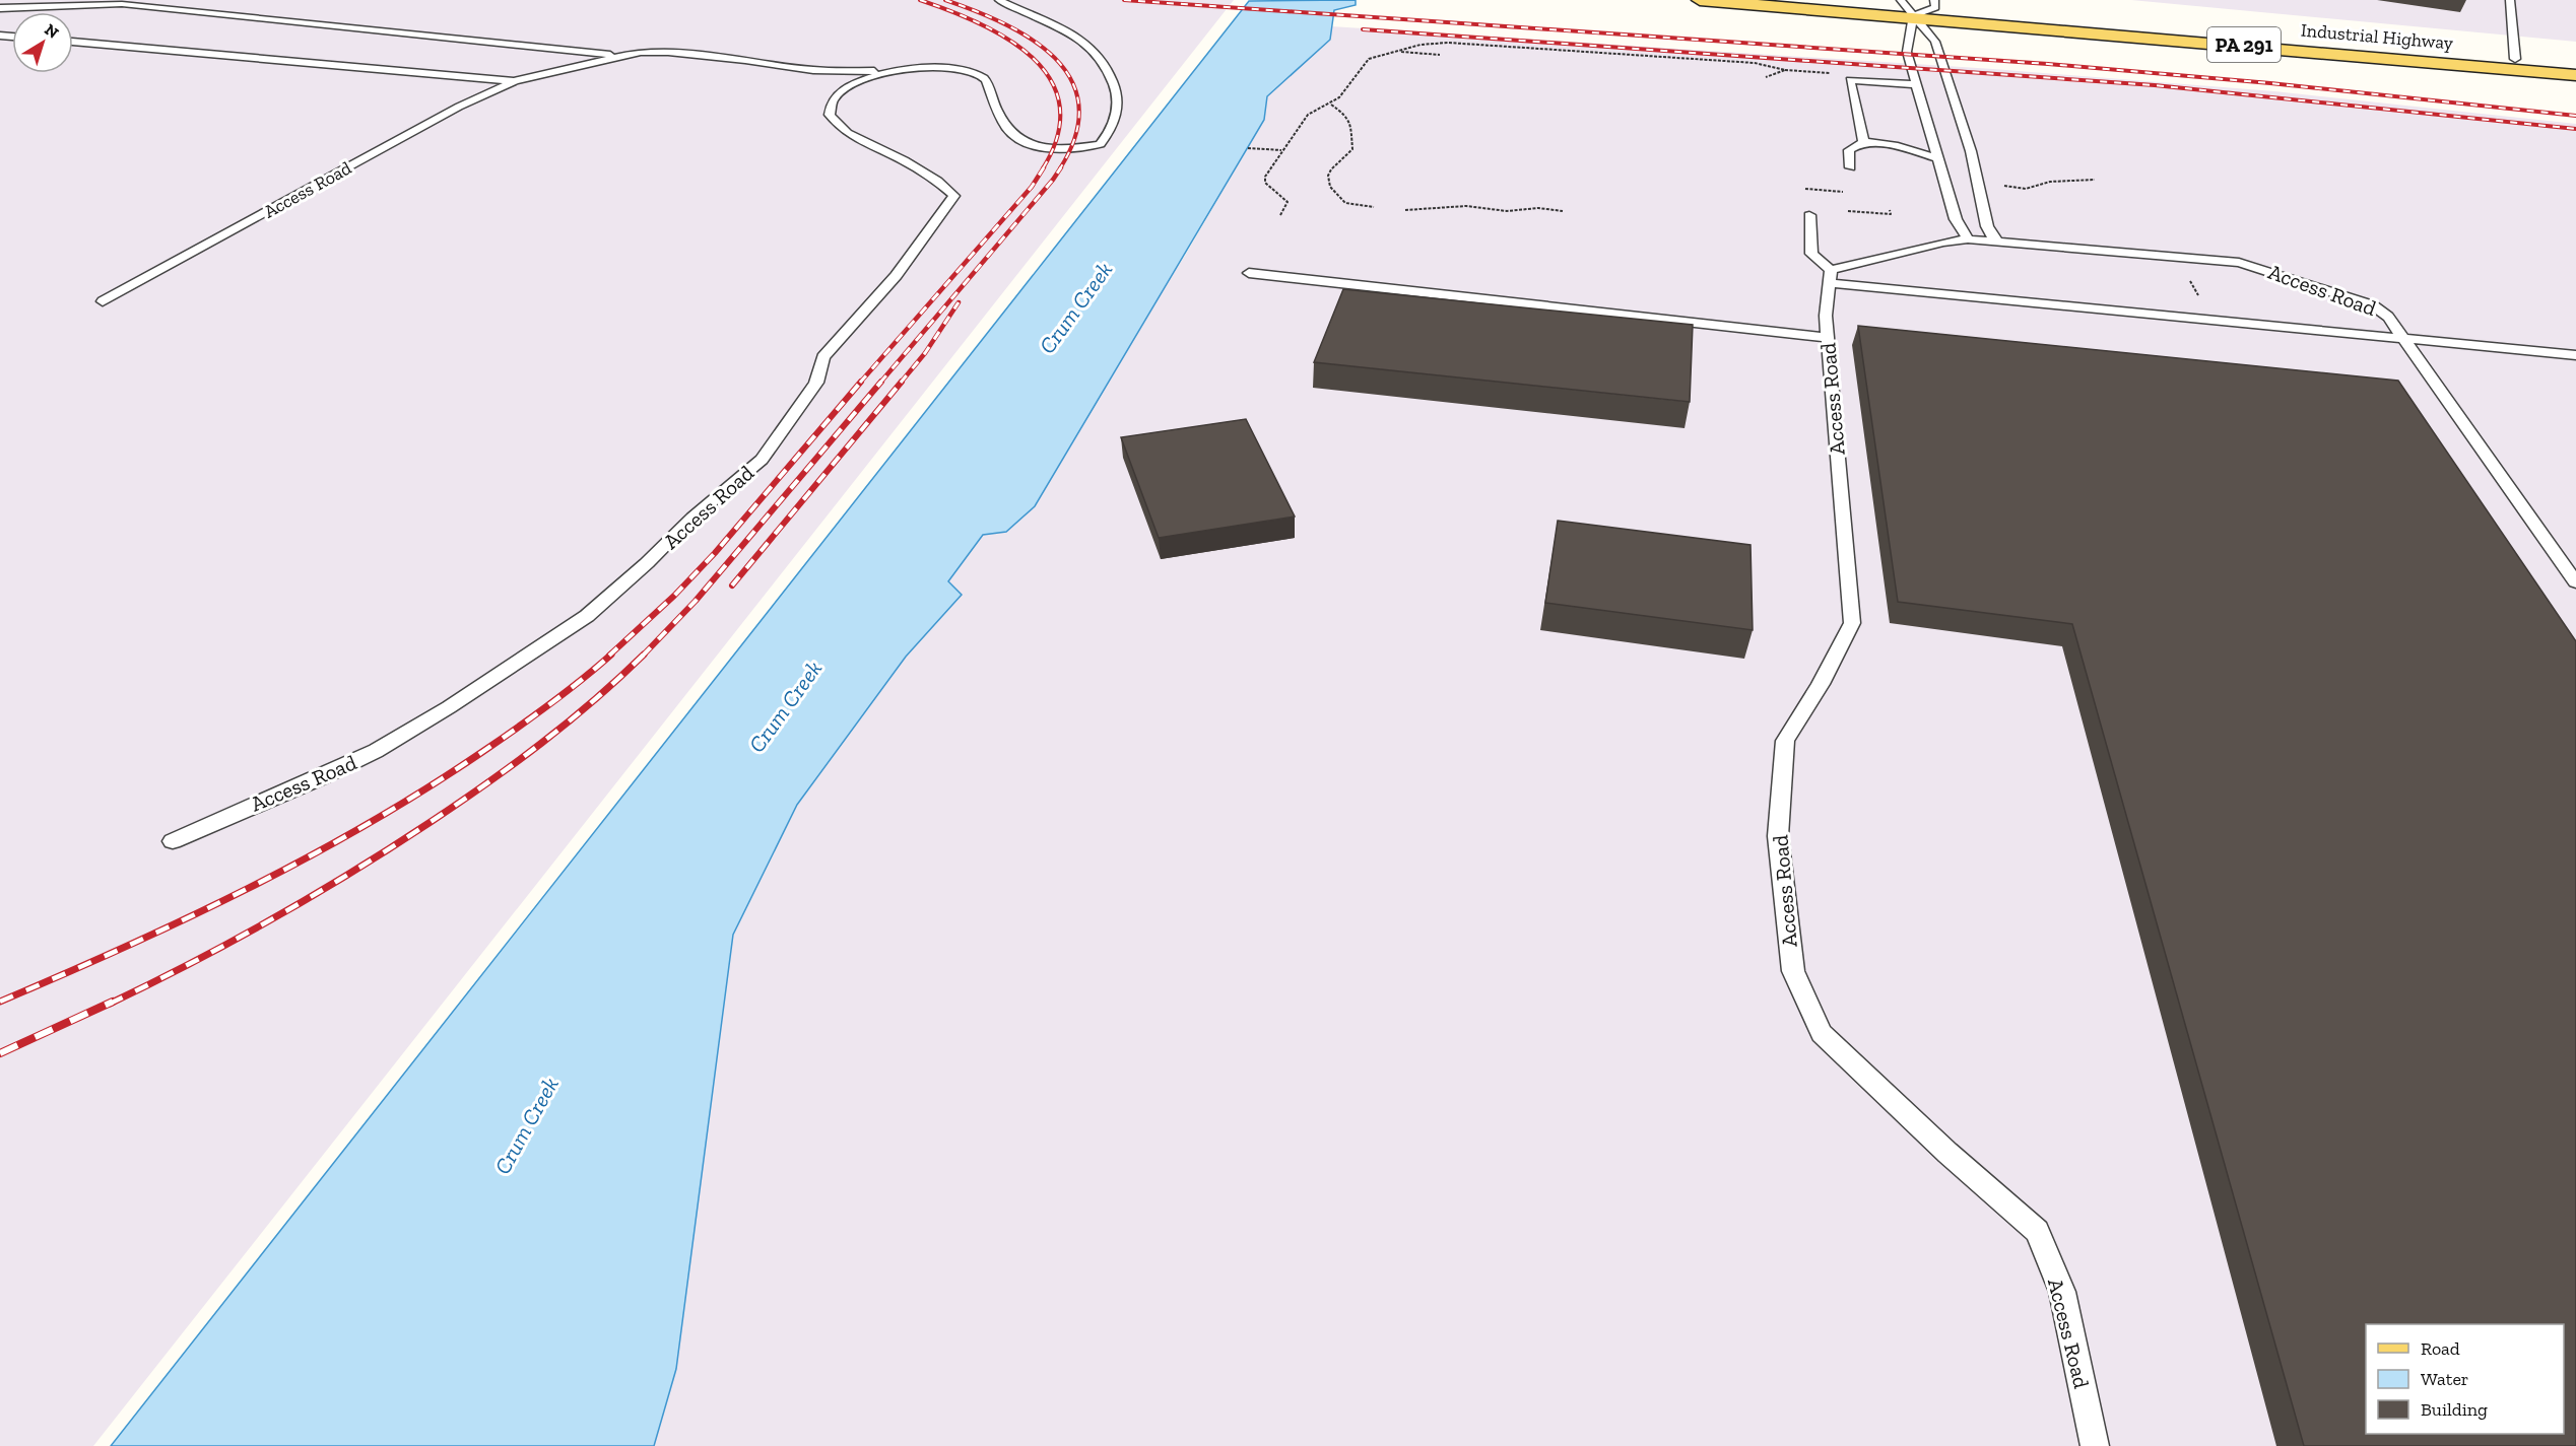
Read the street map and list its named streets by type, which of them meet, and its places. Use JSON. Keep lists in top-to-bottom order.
{
  "streets": {
    "main road": ["Industrial Highway", "PA 291"],
    "lane": ["Access Road"]
  },
  "water": ["Crum Creek"],
  "legend": ["Road", "Water", "Building"],
  "north": "top right"
}
